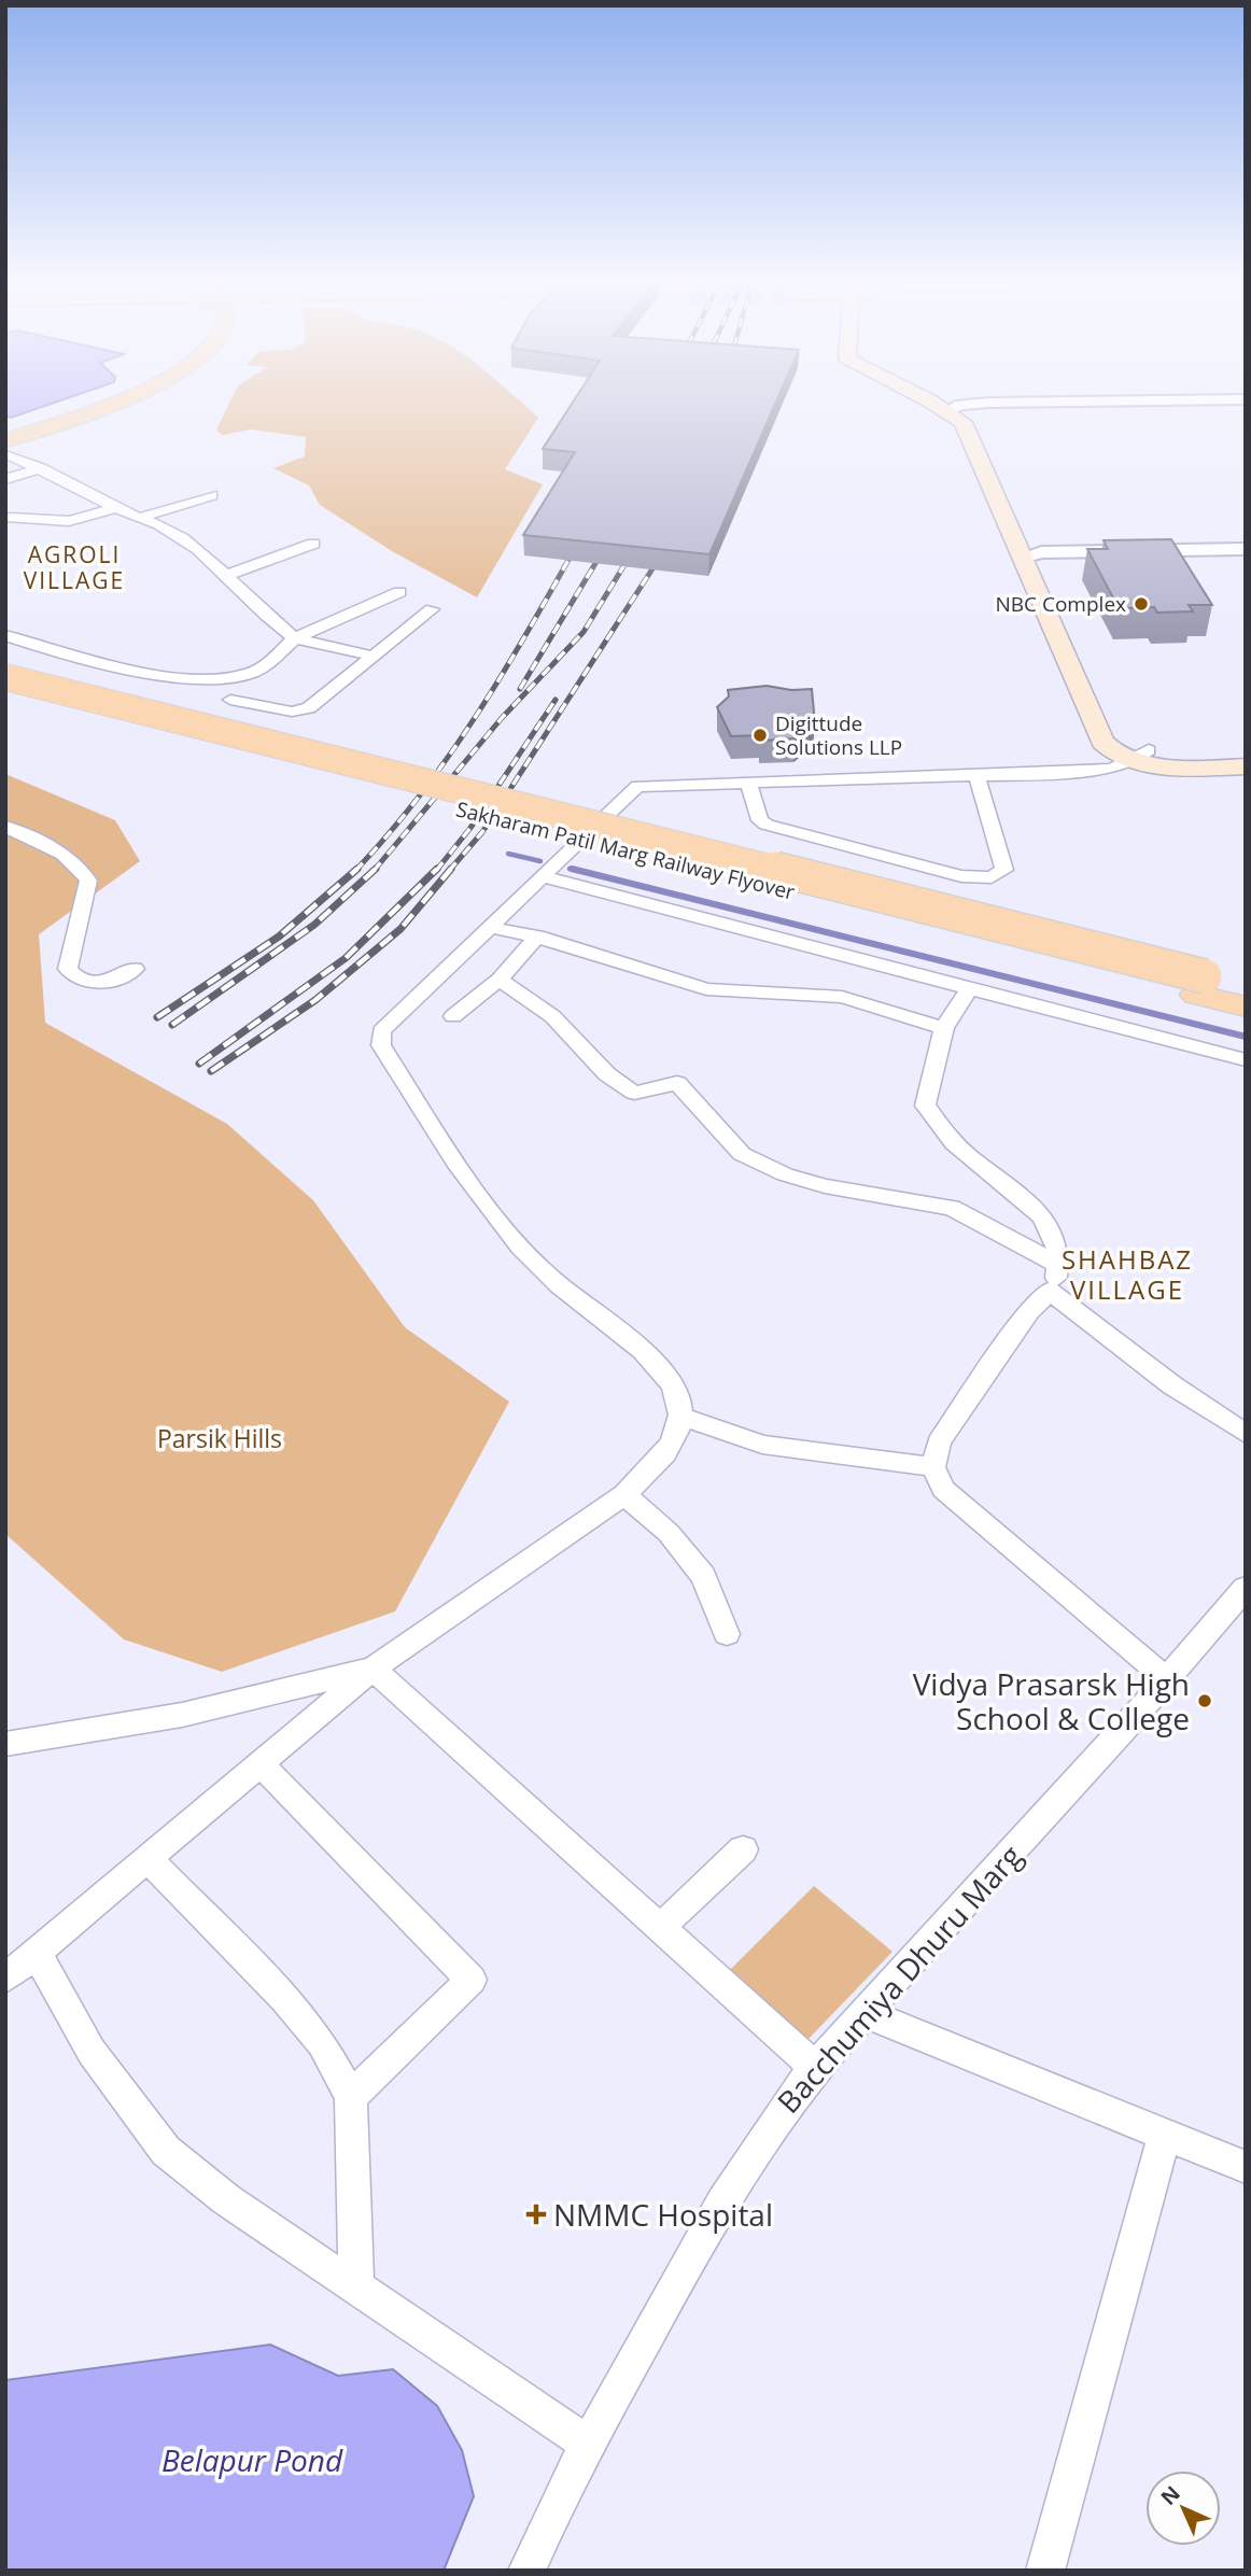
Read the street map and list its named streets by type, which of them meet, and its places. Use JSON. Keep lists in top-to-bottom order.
{
  "streets": {
    "main road": ["Sakharam Patil Marg Railway Flyover"],
    "street": ["Bacchumiya Dhuru Marg"]
  },
  "districts": ["AGROLI VILLAGE", "SHAHBAZ VILLAGE"],
  "water": ["Belapur Pond"],
  "parks": ["Parsik Hills"],
  "places": {
    "other": ["NBC Complex", "Digittude Solutions LLP", "Vidya Prasarsk High School & College"],
    "health": ["NMMC Hospital"]
  },
  "north": "top left"
}
